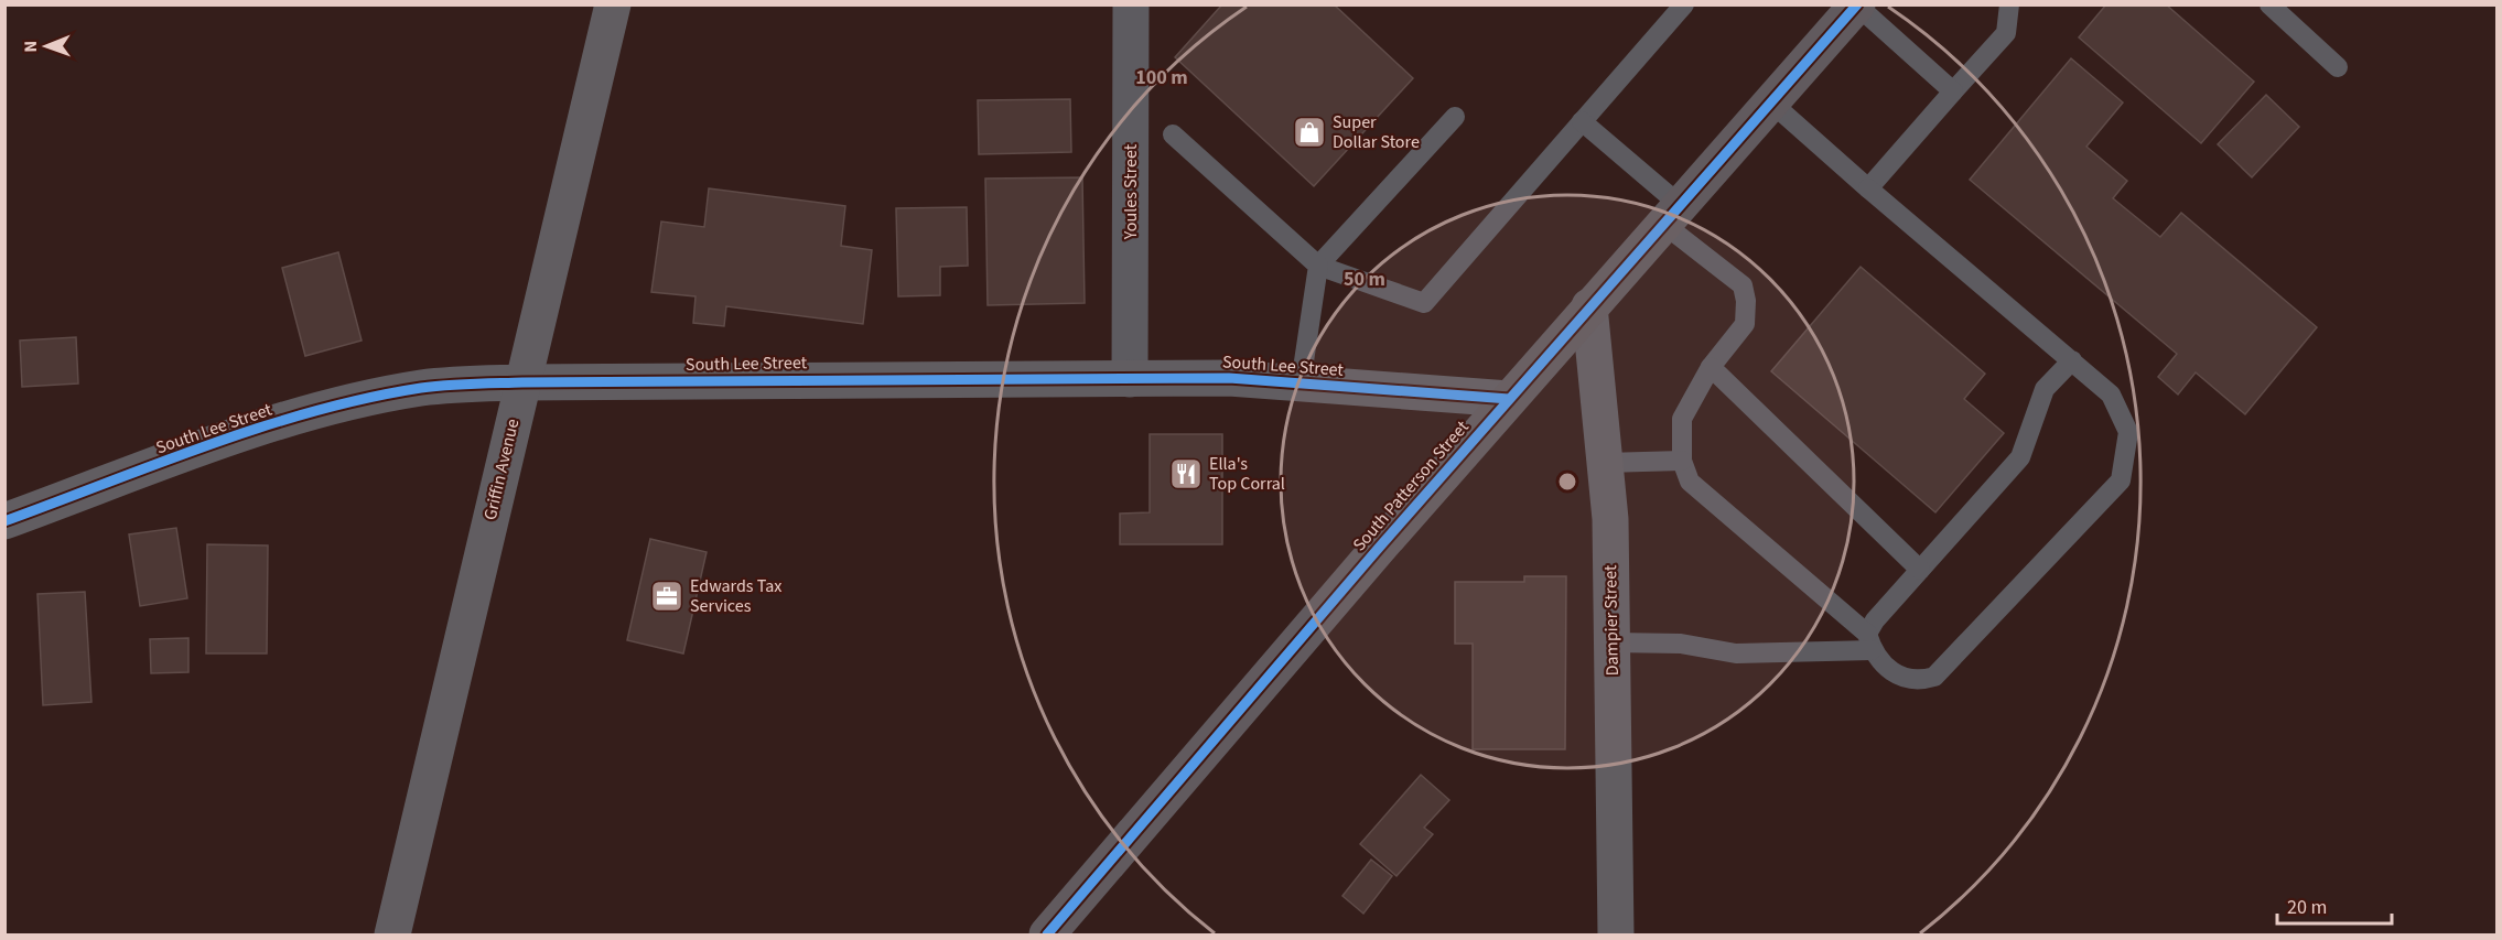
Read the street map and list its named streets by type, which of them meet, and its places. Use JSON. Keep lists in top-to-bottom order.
{
  "streets": {
    "main road": [
      "South Lee Street",
      "Griffin Avenue",
      "South Patterson Street",
      "Dampier Street"
    ],
    "street": ["Youles Street"]
  },
  "crossings": [
    ["Youles Street", "South Lee Street"],
    ["South Lee Street", "Griffin Avenue"],
    ["South Lee Street", "South Patterson Street"],
    ["South Patterson Street", "Dampier Street"]
  ],
  "places": {
    "shop": ["Super Dollar Store"],
    "restaurant": ["Ella's Top Corral"],
    "office": ["Edwards Tax Services"]
  },
  "scale_bar": "20 m",
  "north": "left",
  "rings": ["100 m", "50 m"]
}
